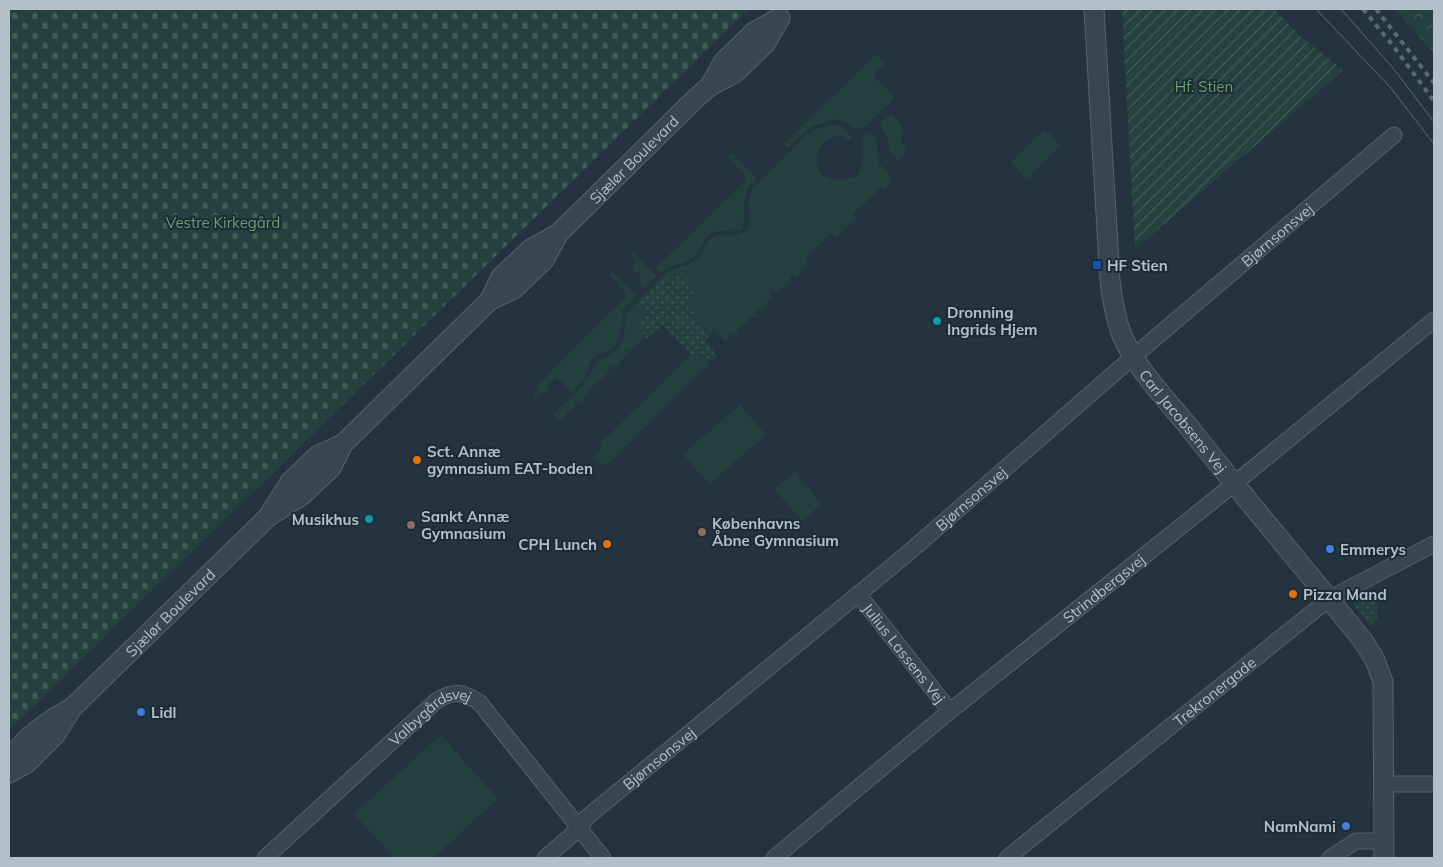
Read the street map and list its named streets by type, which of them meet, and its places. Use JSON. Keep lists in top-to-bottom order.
{
  "streets": {
    "street": [
      "Sjælør Boulevard",
      "Bjørnsonsvej",
      "Carl Jacobsens Vej",
      "Strindbergsvej",
      "Julius Lassens Vej",
      "Trekronergade",
      "Valbygårdsvej"
    ]
  },
  "crossings": [
    ["Bjørnsonsvej", "Carl Jacobsens Vej"],
    ["Bjørnsonsvej", "Julius Lassens Vej"],
    ["Bjørnsonsvej", "Valbygårdsvej"],
    ["Carl Jacobsens Vej", "Strindbergsvej"],
    ["Carl Jacobsens Vej", "Trekronergade"],
    ["Strindbergsvej", "Julius Lassens Vej"]
  ],
  "parks": ["Hf. Stien", "Vestre Kirkegård"],
  "places": {
    "transit": ["HF Stien"],
    "other": [
      "Dronning Ingrids Hjem",
      "Sct. Annæ gymnasium EAT-boden",
      "Musikhus",
      "Sankt Annæ Gymnasium",
      "Københavns Åbne Gymnasium",
      "CPH Lunch",
      "Emmerys",
      "Pizza Mand",
      "Lidl",
      "NamNami"
    ]
  }
}
